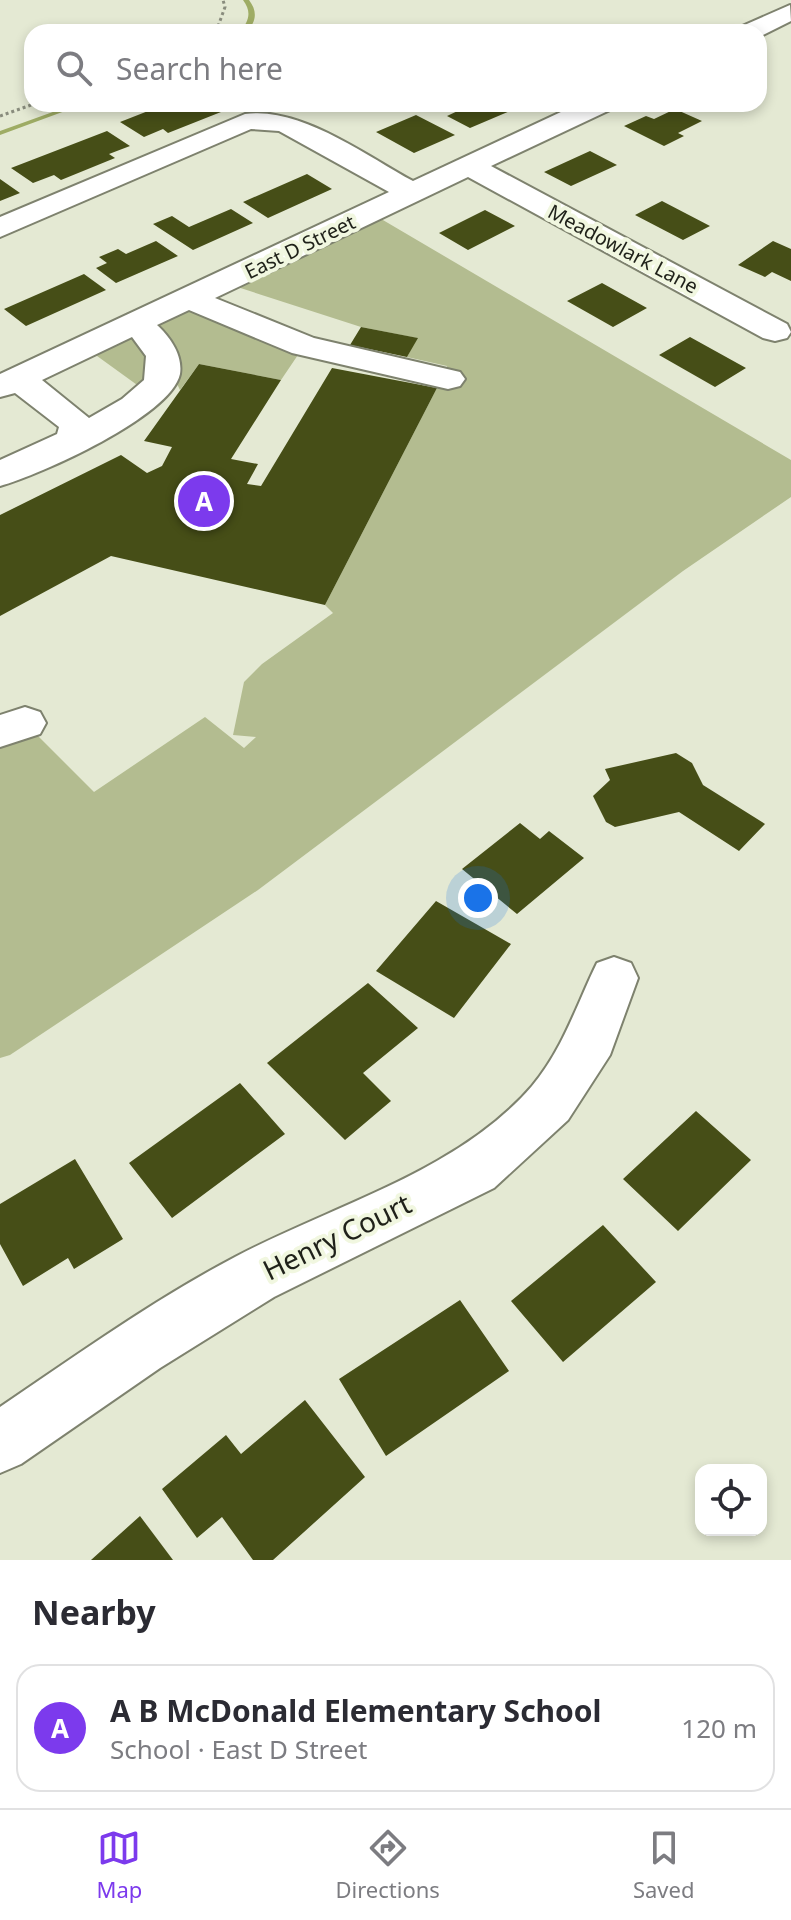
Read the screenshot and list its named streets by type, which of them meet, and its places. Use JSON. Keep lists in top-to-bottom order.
{
  "streets": {
    "street": ["East D Street", "Meadowlark Lane", "Henry Court"]
  },
  "crossings": [
    ["East D Street", "Meadowlark Lane"]
  ],
  "page": {
    "search": "Search here",
    "pins": "A",
    "heading": "Nearby",
    "list": [
      {
        "mark": "A",
        "name": "A B McDonald Elementary School",
        "note": "School · East D Street",
        "value": "120 m"
      }
    ],
    "nav": ["Map", "Directions", "Saved"]
  }
}
